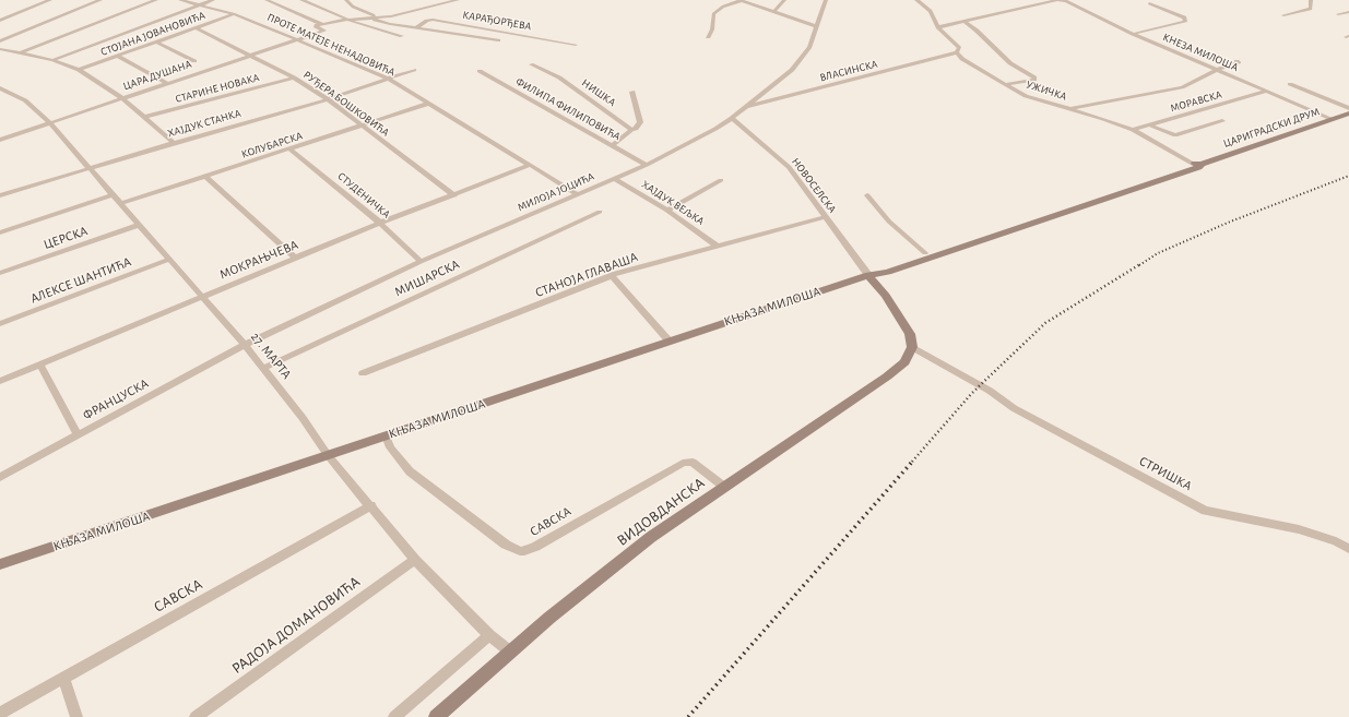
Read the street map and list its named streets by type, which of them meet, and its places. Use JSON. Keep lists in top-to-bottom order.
{
  "streets": {
    "main road": ["ЦАРИГРАДСКИ ДРУМ", "КЊАЗА МИЛОША", "ВИДОВДАНСКА"],
    "street": [
      "КАРАЂОРЂЕВА",
      "СТОЈАНА ЈОВАНОВИЋА",
      "ПРОТЕ МАТЕЈЕ НЕНАДОВИЋА",
      "КНЕЗА МИЛОША",
      "ВЛАСИНСКА",
      "ЦАРА ДУШАНА",
      "СТАРИНЕ НОВАКА",
      "УЖИЧКА",
      "НИШКА",
      "МОРАВСКА",
      "РУЂЕРА БОШКОВИЋА",
      "ФИЛИПА ФИЛИПОВИЋА",
      "ХАЈДУК СТАНКА",
      "КОЛУБАРСКА",
      "НОВОСЕЛСКА",
      "МИЛОЈА ЈОЦИЋА",
      "СТУДЕНИЧКА",
      "ХАЈДУК ВЕЉКА",
      "ЦЕРСКА",
      "МОКРАЊЧЕВА",
      "СТАНОЈА ГЛАВАША",
      "МИШАРСКА",
      "АЛЕКСЕ ШАНТИЋА",
      "27. МАРТА",
      "ФРАНЦУСКА",
      "СТРИШКА",
      "САВСКА",
      "РАДОЈА ДОМАНОВИЋА"
    ]
  },
  "crossings": [
    ["СТОЈАНА ЈОВАНОВИЋА", "ПРОТЕ МАТЕЈЕ НЕНАДОВИЋА"],
    ["СТОЈАНА ЈОВАНОВИЋА", "РУЂЕРА БОШКОВИЋА"],
    ["ПРОТЕ МАТЕЈЕ НЕНАДОВИЋА", "ЦАРА ДУШАНА"],
    ["ПРОТЕ МАТЕЈЕ НЕНАДОВИЋА", "ХАЈДУК СТАНКА"],
    ["ПРОТЕ МАТЕЈЕ НЕНАДОВИЋА", "КОЛУБАРСКА"],
    ["ПРОТЕ МАТЕЈЕ НЕНАДОВИЋА", "МИЛОЈА ЈОЦИЋА"],
    ["ПРОТЕ МАТЕЈЕ НЕНАДОВИЋА", "МОКРАЊЧЕВА"],
    ["КНЕЗА МИЛОША", "МОРАВСКА"],
    ["КНЕЗА МИЛОША", "ЦАРИГРАДСКИ ДРУМ"],
    ["ВЛАСИНСКА", "УЖИЧКА"],
    ["ВЛАСИНСКА", "МИЛОЈА ЈОЦИЋА"],
    ["ЦАРА ДУШАНА", "РУЂЕРА БОШКОВИЋА"],
    ["ЦАРА ДУШАНА", "27. МАРТА"],
    ["СТАРИНЕ НОВАКА", "РУЂЕРА БОШКОВИЋА"],
    ["УЖИЧКА", "МОРАВСКА"],
    ["УЖИЧКА", "ЦАРИГРАДСКИ ДРУМ"],
    ["РУЂЕРА БОШКОВИЋА", "ХАЈДУК СТАНКА"],
    ["РУЂЕРА БОШКОВИЋА", "КОЛУБАРСКА"],
    ["РУЂЕРА БОШКОВИЋА", "МОКРАЊЧЕВА"],
    ["ФИЛИПА ФИЛИПОВИЋА", "МИЛОЈА ЈОЦИЋА"],
    ["ХАЈДУК СТАНКА", "27. МАРТА"],
    ["ЦАРИГРАДСКИ ДРУМ", "КЊАЗА МИЛОША"],
    ["КОЛУБАРСКА", "СТУДЕНИЧКА"],
    ["КОЛУБАРСКА", "27. МАРТА"],
    ["НОВОСЕЛСКА", "МИЛОЈА ЈОЦИЋА"],
    ["НОВОСЕЛСКА", "СТАНОЈА ГЛАВАША"],
    ["НОВОСЕЛСКА", "КЊАЗА МИЛОША"],
    ["МИЛОЈА ЈОЦИЋА", "СТУДЕНИЧКА"],
    ["МИЛОЈА ЈОЦИЋА", "ХАЈДУК ВЕЉКА"],
    ["МИЛОЈА ЈОЦИЋА", "27. МАРТА"],
    ["МИЛОЈА ЈОЦИЋА", "ФРАНЦУСКА"],
    ["СТУДЕНИЧКА", "МОКРАЊЧЕВА"],
    ["ХАЈДУК ВЕЉКА", "СТАНОЈА ГЛАВАША"],
    ["ЦЕРСКА", "27. МАРТА"],
    ["МОКРАЊЧЕВА", "27. МАРТА"],
    ["МИШАРСКА", "27. МАРТА"],
    ["АЛЕКСЕ ШАНТИЋА", "27. МАРТА"],
    ["КЊАЗА МИЛОША", "27. МАРТА"],
    ["КЊАЗА МИЛОША", "САВСКА"],
    ["27. МАРТА", "ФРАНЦУСКА"],
    ["27. МАРТА", "ВИДОВДАНСКА"],
    ["27. МАРТА", "САВСКА"],
    ["27. МАРТА", "РАДОЈА ДОМАНОВИЋА"],
    ["СТРИШКА", "ВИДОВДАНСКА"],
    ["ВИДОВДАНСКА", "САВСКА"]
  ]
}
